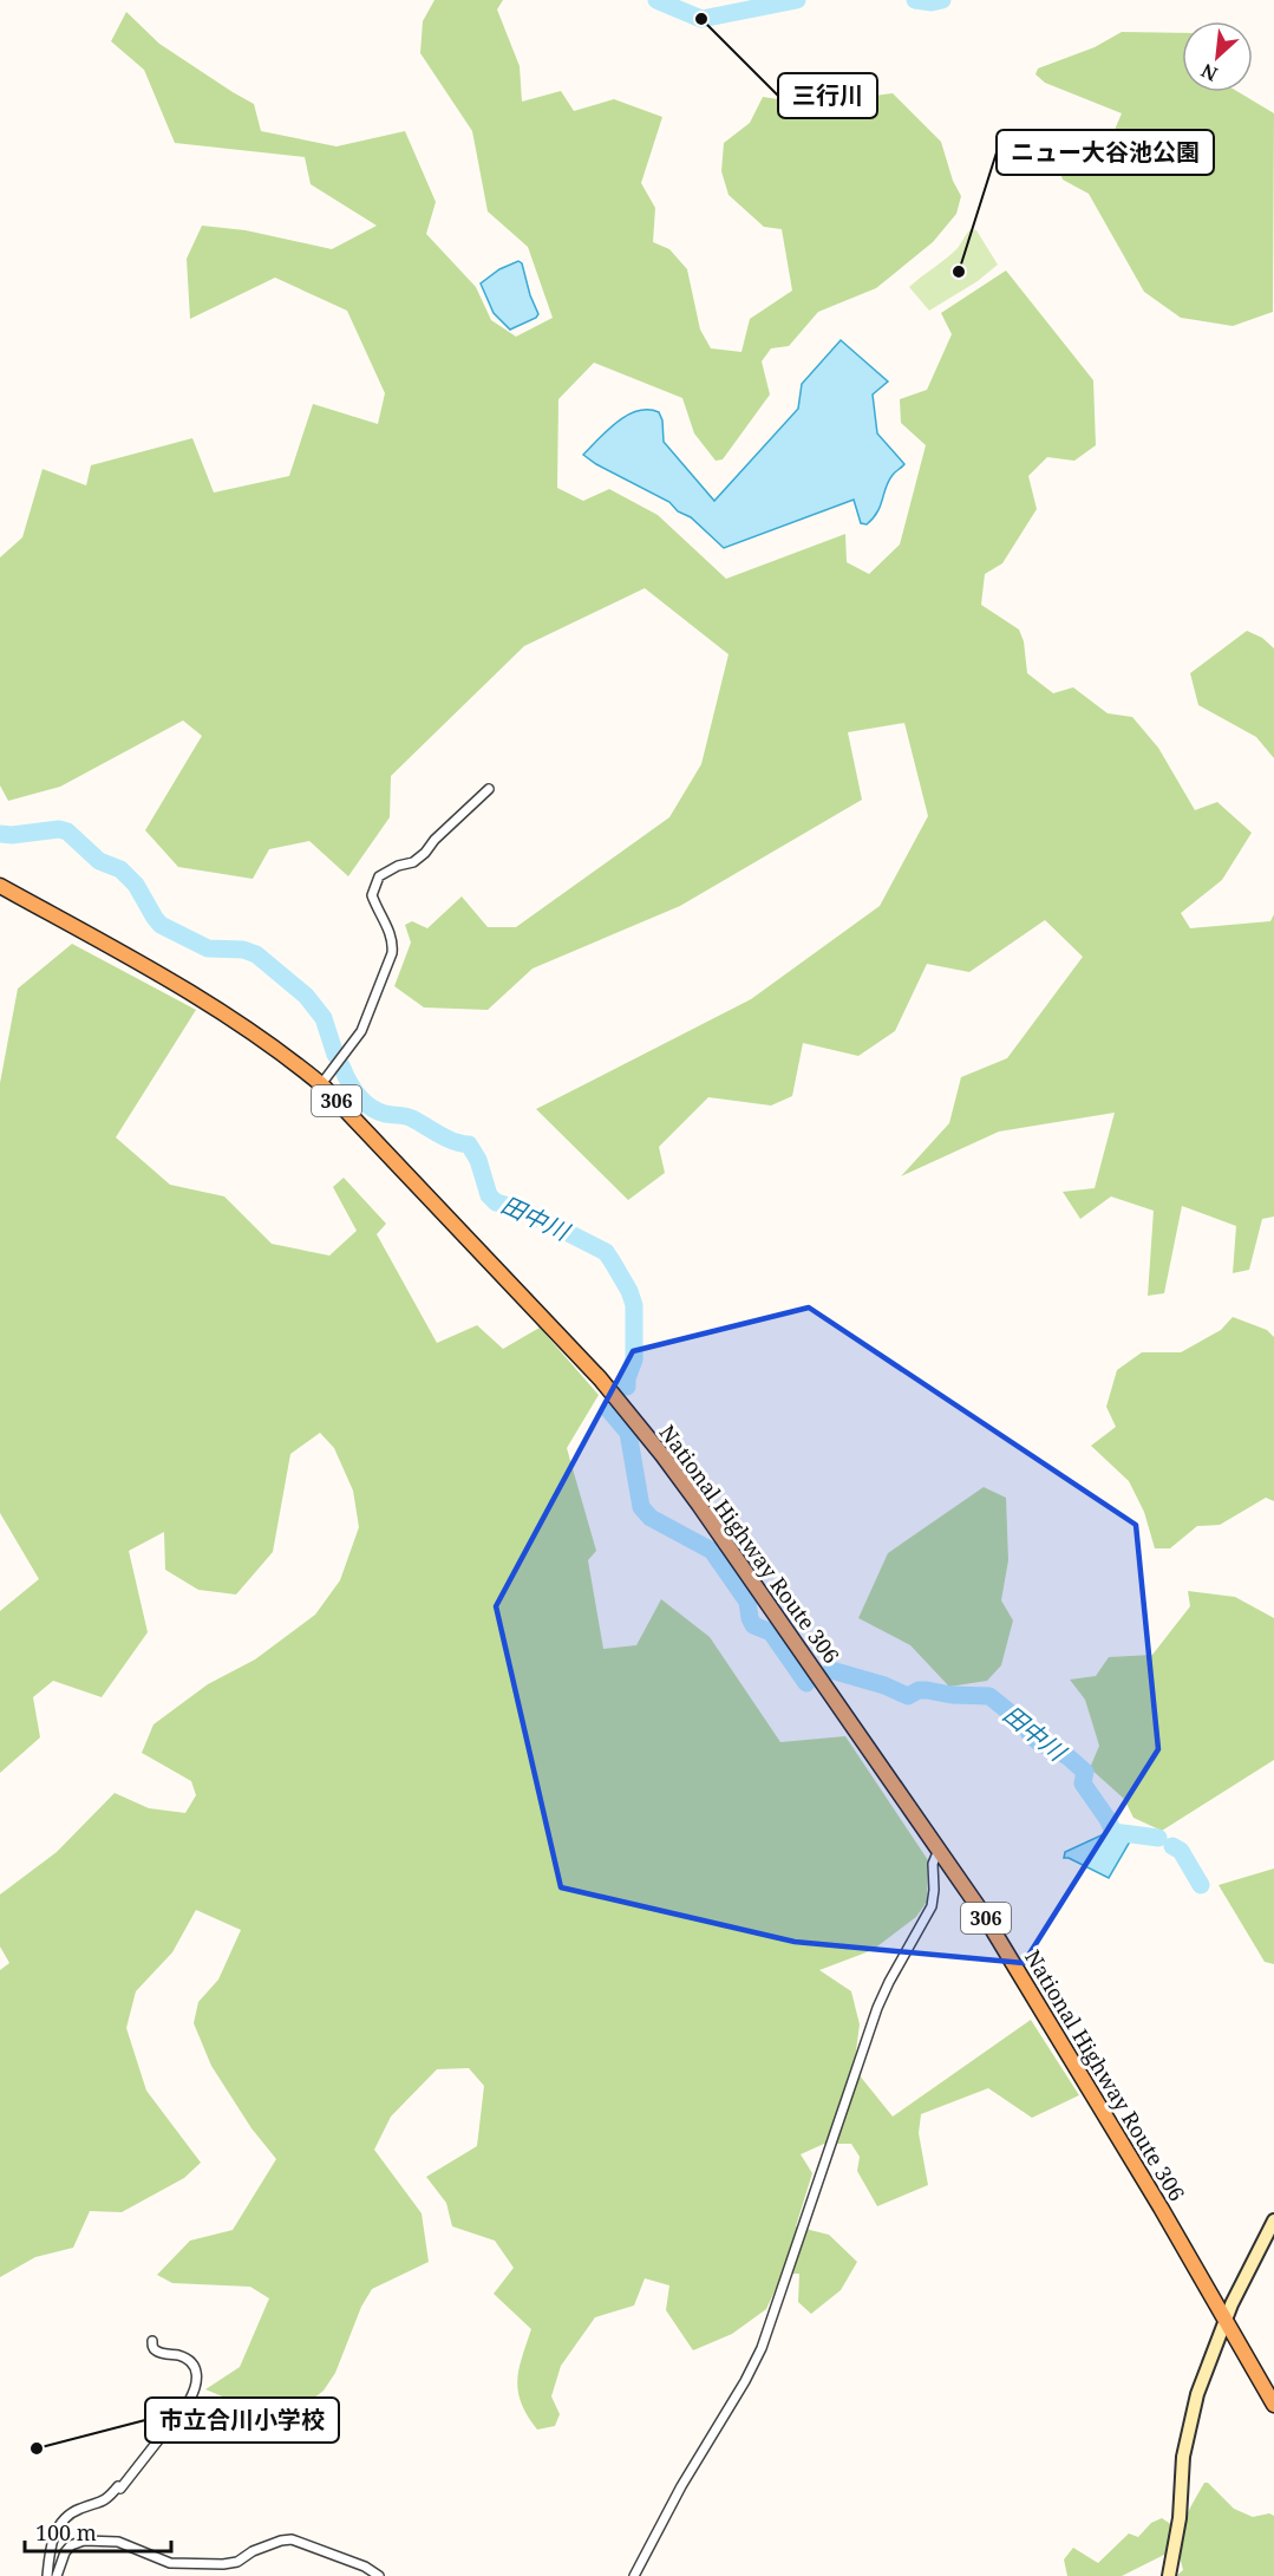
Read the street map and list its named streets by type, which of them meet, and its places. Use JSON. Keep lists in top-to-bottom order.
{
  "streets": {
    "highway": ["306", "National Highway Route 306"]
  },
  "water": ["田中川"],
  "places": ["三行川", "ニュー大谷池公園", "市立合川小学校"],
  "scale_bar": "100 m",
  "north": "bottom left"
}
